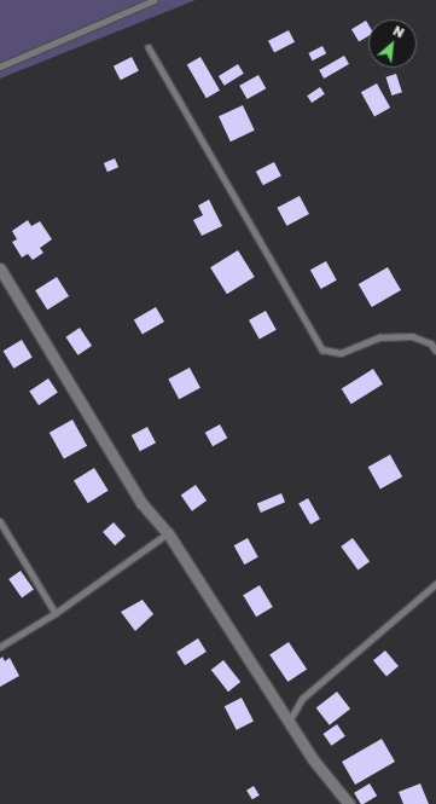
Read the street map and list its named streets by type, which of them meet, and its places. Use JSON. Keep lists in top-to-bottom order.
{
  "north": "top right"
}
